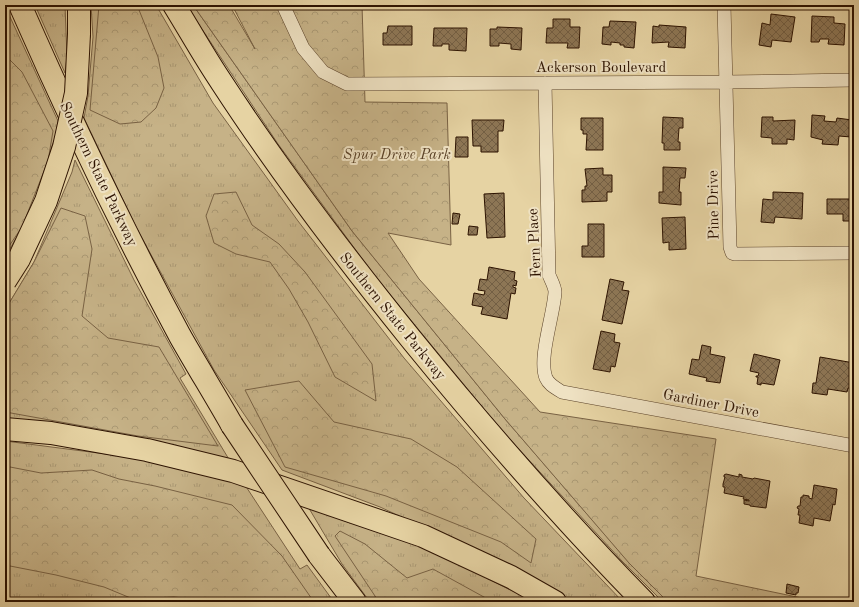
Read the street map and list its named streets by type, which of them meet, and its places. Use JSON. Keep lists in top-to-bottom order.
{
  "streets": {
    "highway": ["Southern State Parkway"],
    "street": [
      "Ackerson Boulevard",
      "Pine Drive",
      "Fern Place",
      "Gardiner Drive"
    ]
  },
  "crossings": [
    ["Ackerson Boulevard", "Pine Drive"],
    ["Ackerson Boulevard", "Fern Place"],
    ["Fern Place", "Gardiner Drive"]
  ],
  "parks": ["Spur Drive Park"]
}
